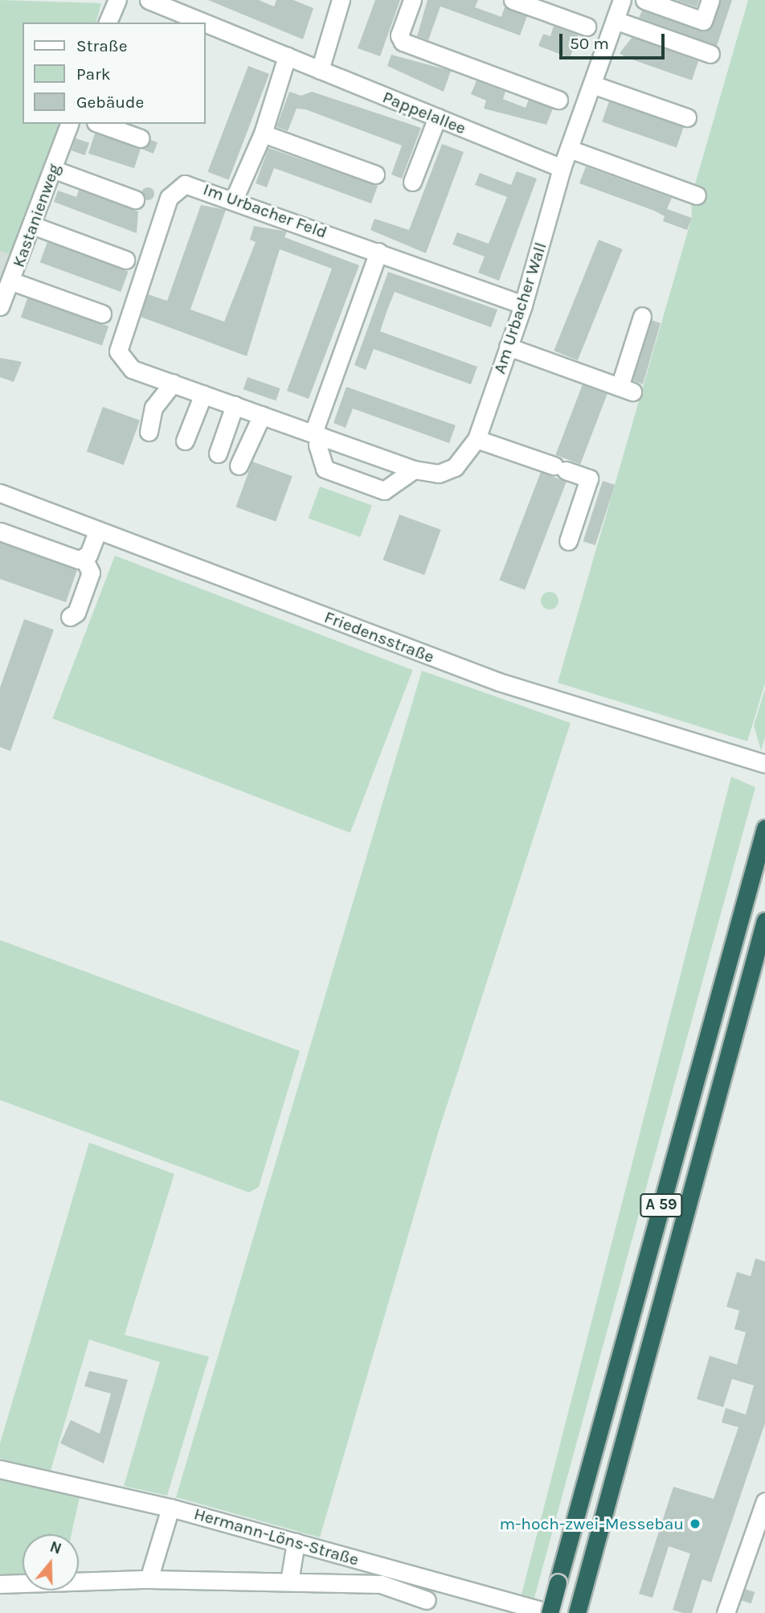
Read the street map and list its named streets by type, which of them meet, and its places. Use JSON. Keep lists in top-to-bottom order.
{
  "streets": {
    "highway": ["A 59"],
    "street": [
      "Pappelallee",
      "Im Urbacher Feld",
      "Kastanienweg",
      "Am Urbacher Wall",
      "Friedensstraße",
      "Hermann-Löns-Straße"
    ]
  },
  "crossings": [
    ["Pappelallee", "Am Urbacher Wall"],
    ["Im Urbacher Feld", "Am Urbacher Wall"],
    ["A 59", "Hermann-Löns-Straße"]
  ],
  "places": ["m-hoch-zwei-Messebau"],
  "legend": ["Straße", "Park", "Gebäude"],
  "scale_bar": "50 m",
  "north": "top"
}
